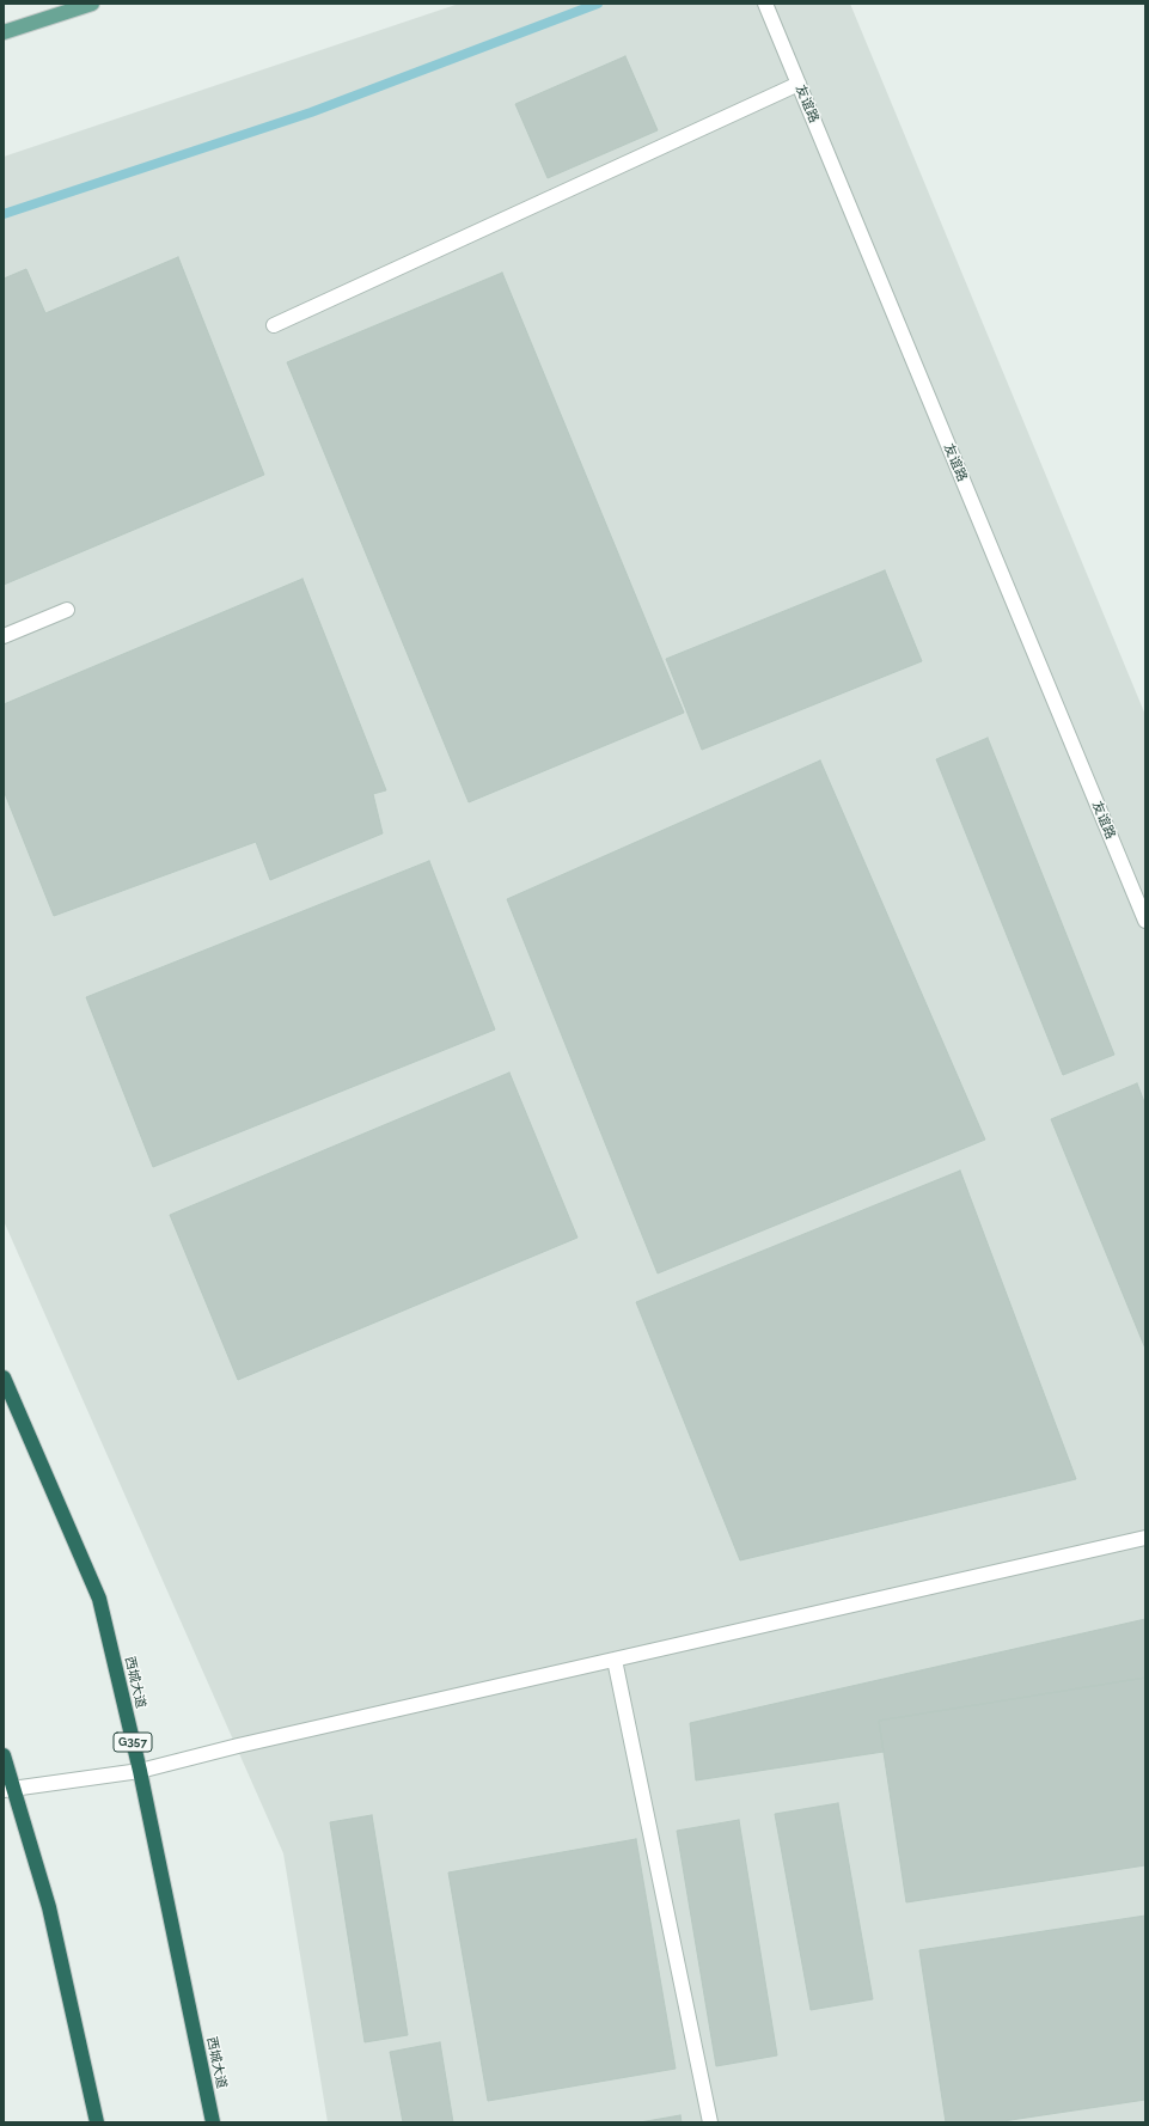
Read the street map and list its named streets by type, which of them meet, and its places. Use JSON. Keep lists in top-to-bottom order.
{
  "streets": {
    "highway": ["西城大道", "G357"],
    "street": ["友谊路"]
  }
}
